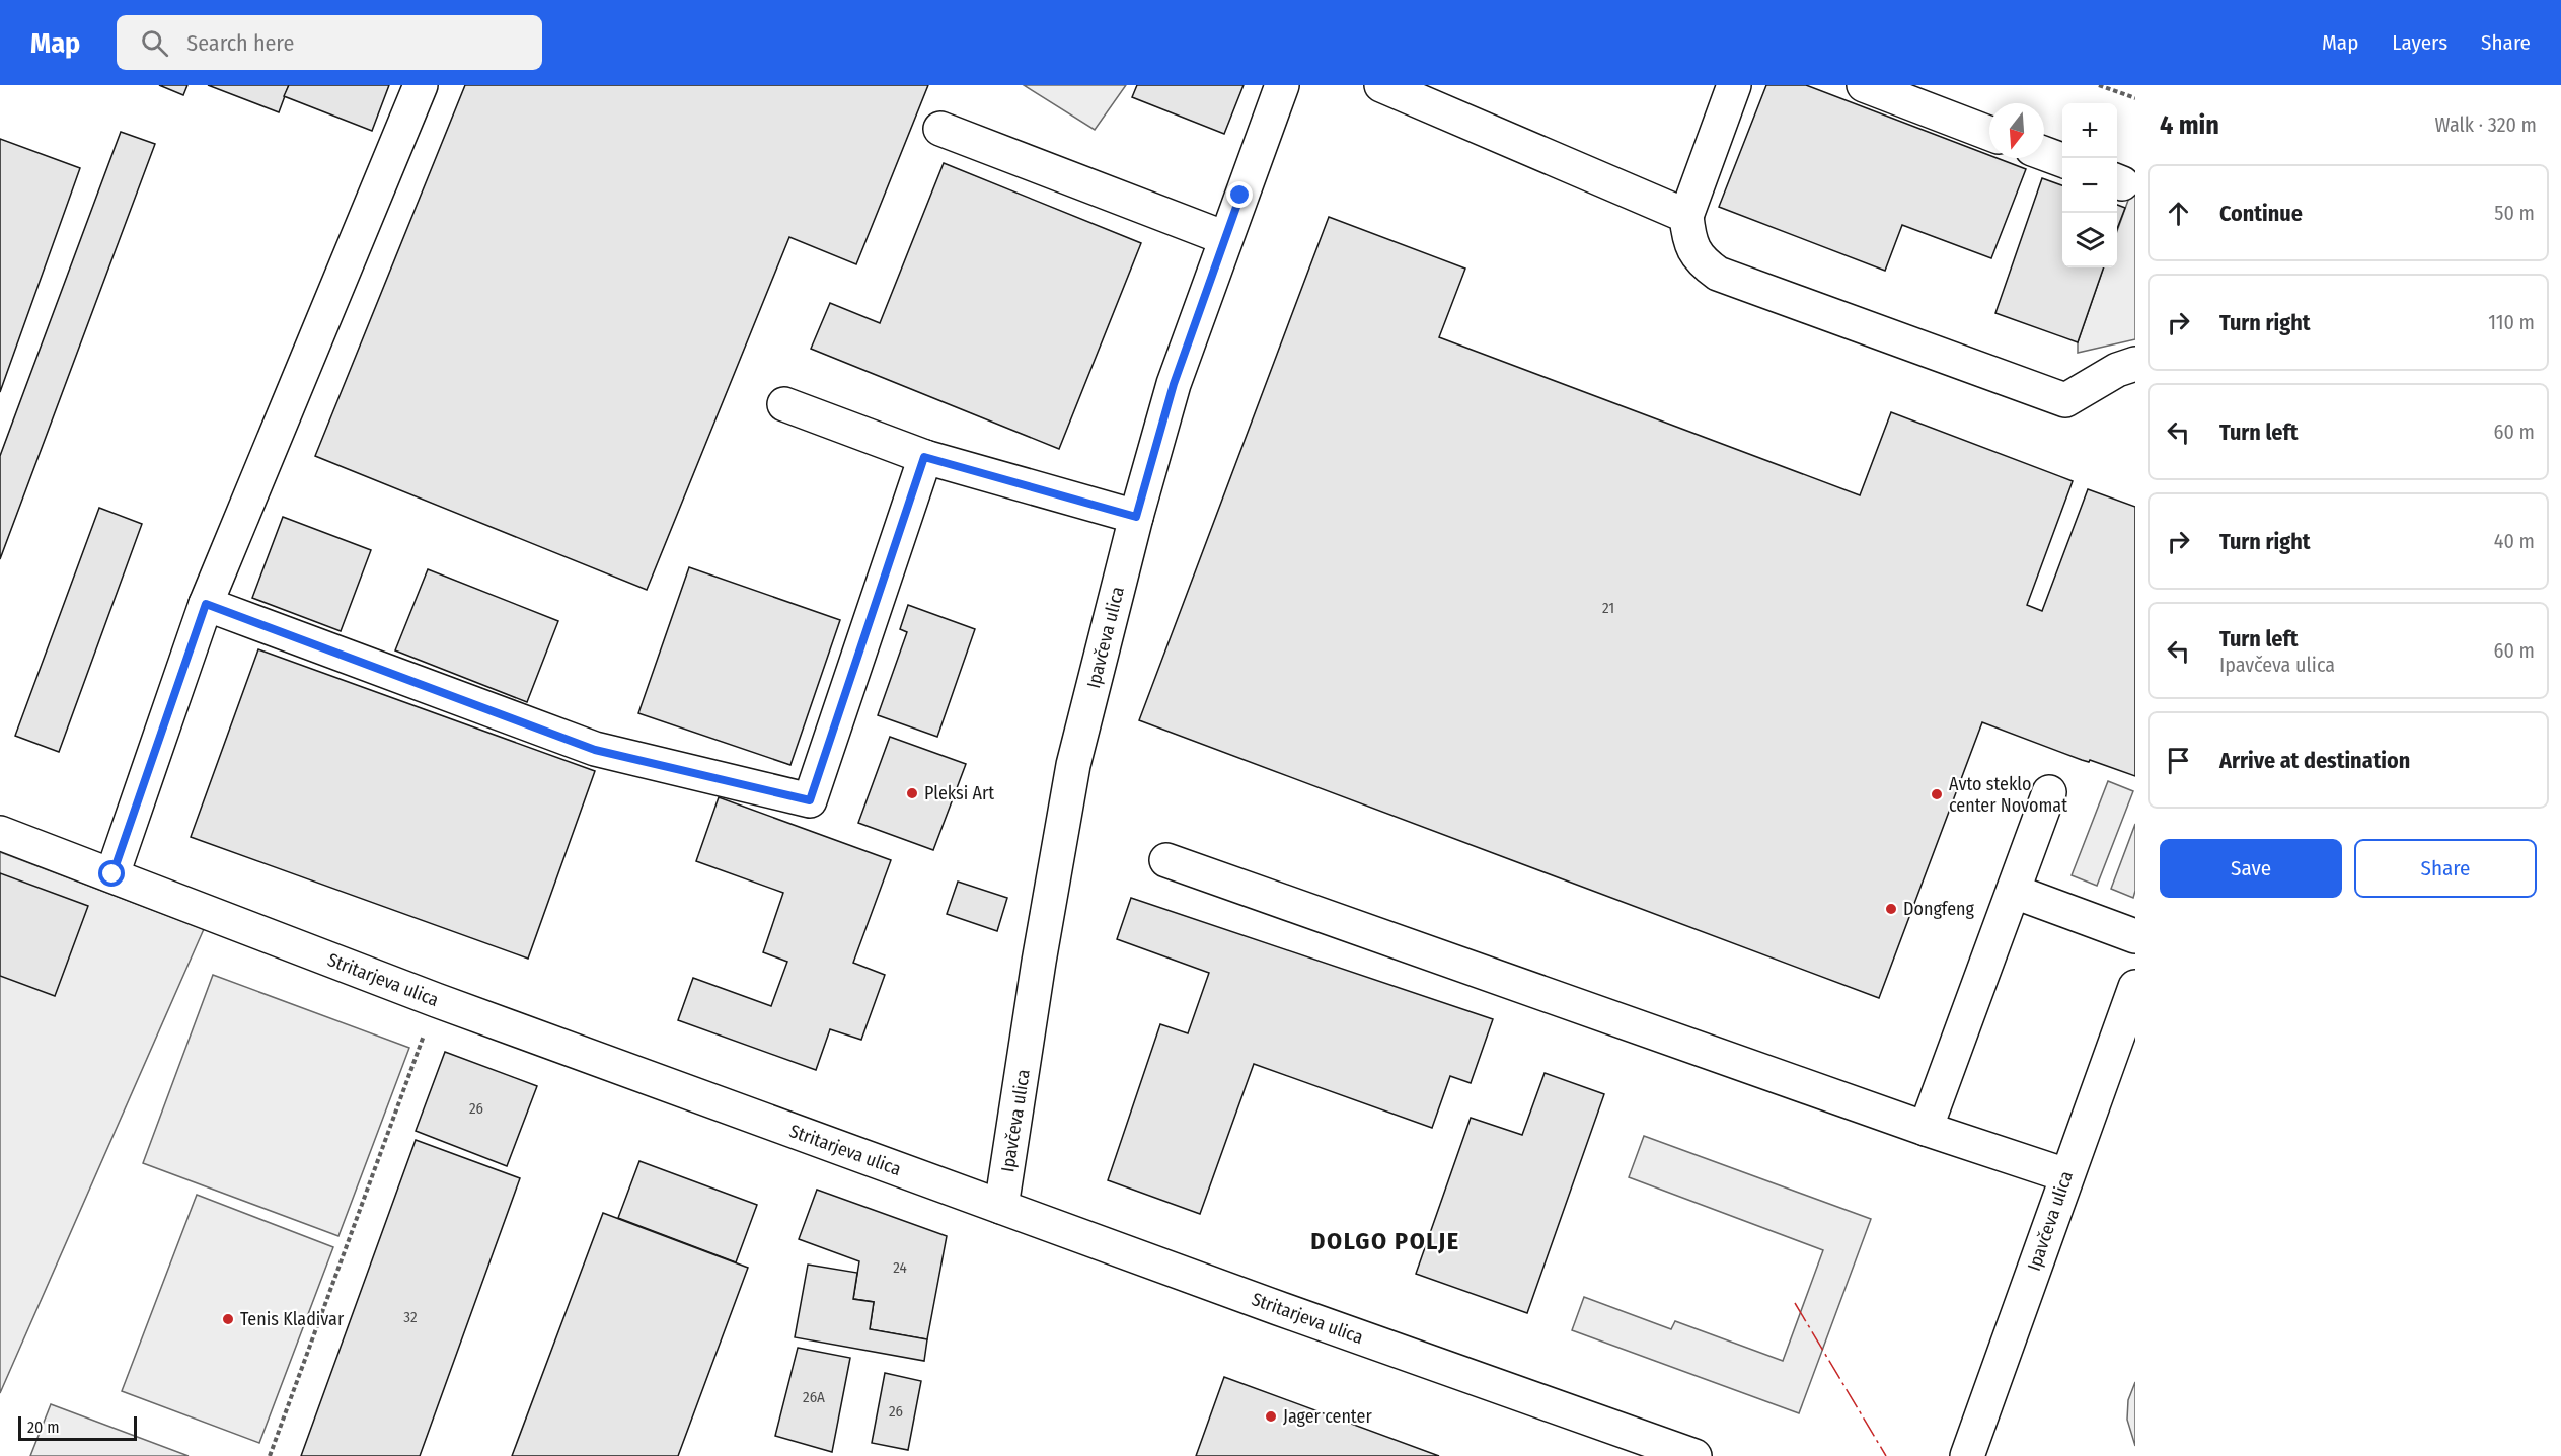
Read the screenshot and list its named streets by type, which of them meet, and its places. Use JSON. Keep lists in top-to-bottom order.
{
  "streets": {
    "street": ["Ipavčeva ulica", "Stritarjeva ulica"]
  },
  "crossings": [
    ["Ipavčeva ulica", "Stritarjeva ulica"]
  ],
  "districts": ["DOLGO POLJE"],
  "places": [
    "Pleksi Art",
    "Avto steklo center Novomat",
    "Dongfeng",
    "Tenis Kladivar",
    "Jager center"
  ],
  "house_numbers": [
    "21",
    "26",
    "24",
    "32",
    "26A",
    "26"
  ],
  "scale_bar": "20 m",
  "north": "bottom",
  "page": {
    "header": "Map",
    "search": "Search here",
    "nav": ["Map", "Layers", "Share"],
    "heading": ["4 min", "Walk · 320 m"],
    "map_buttons": ["+", "−"],
    "list": [
      ["Continue", "50 m"],
      ["Turn right", "110 m"],
      ["Turn left", "60 m"],
      ["Turn right", "40 m"],
      ["Turn left", "Ipavčeva ulica", "60 m"],
      "Arrive at destination"
    ],
    "buttons": ["Save", "Share"],
    "scale": "20 m"
  }
}
